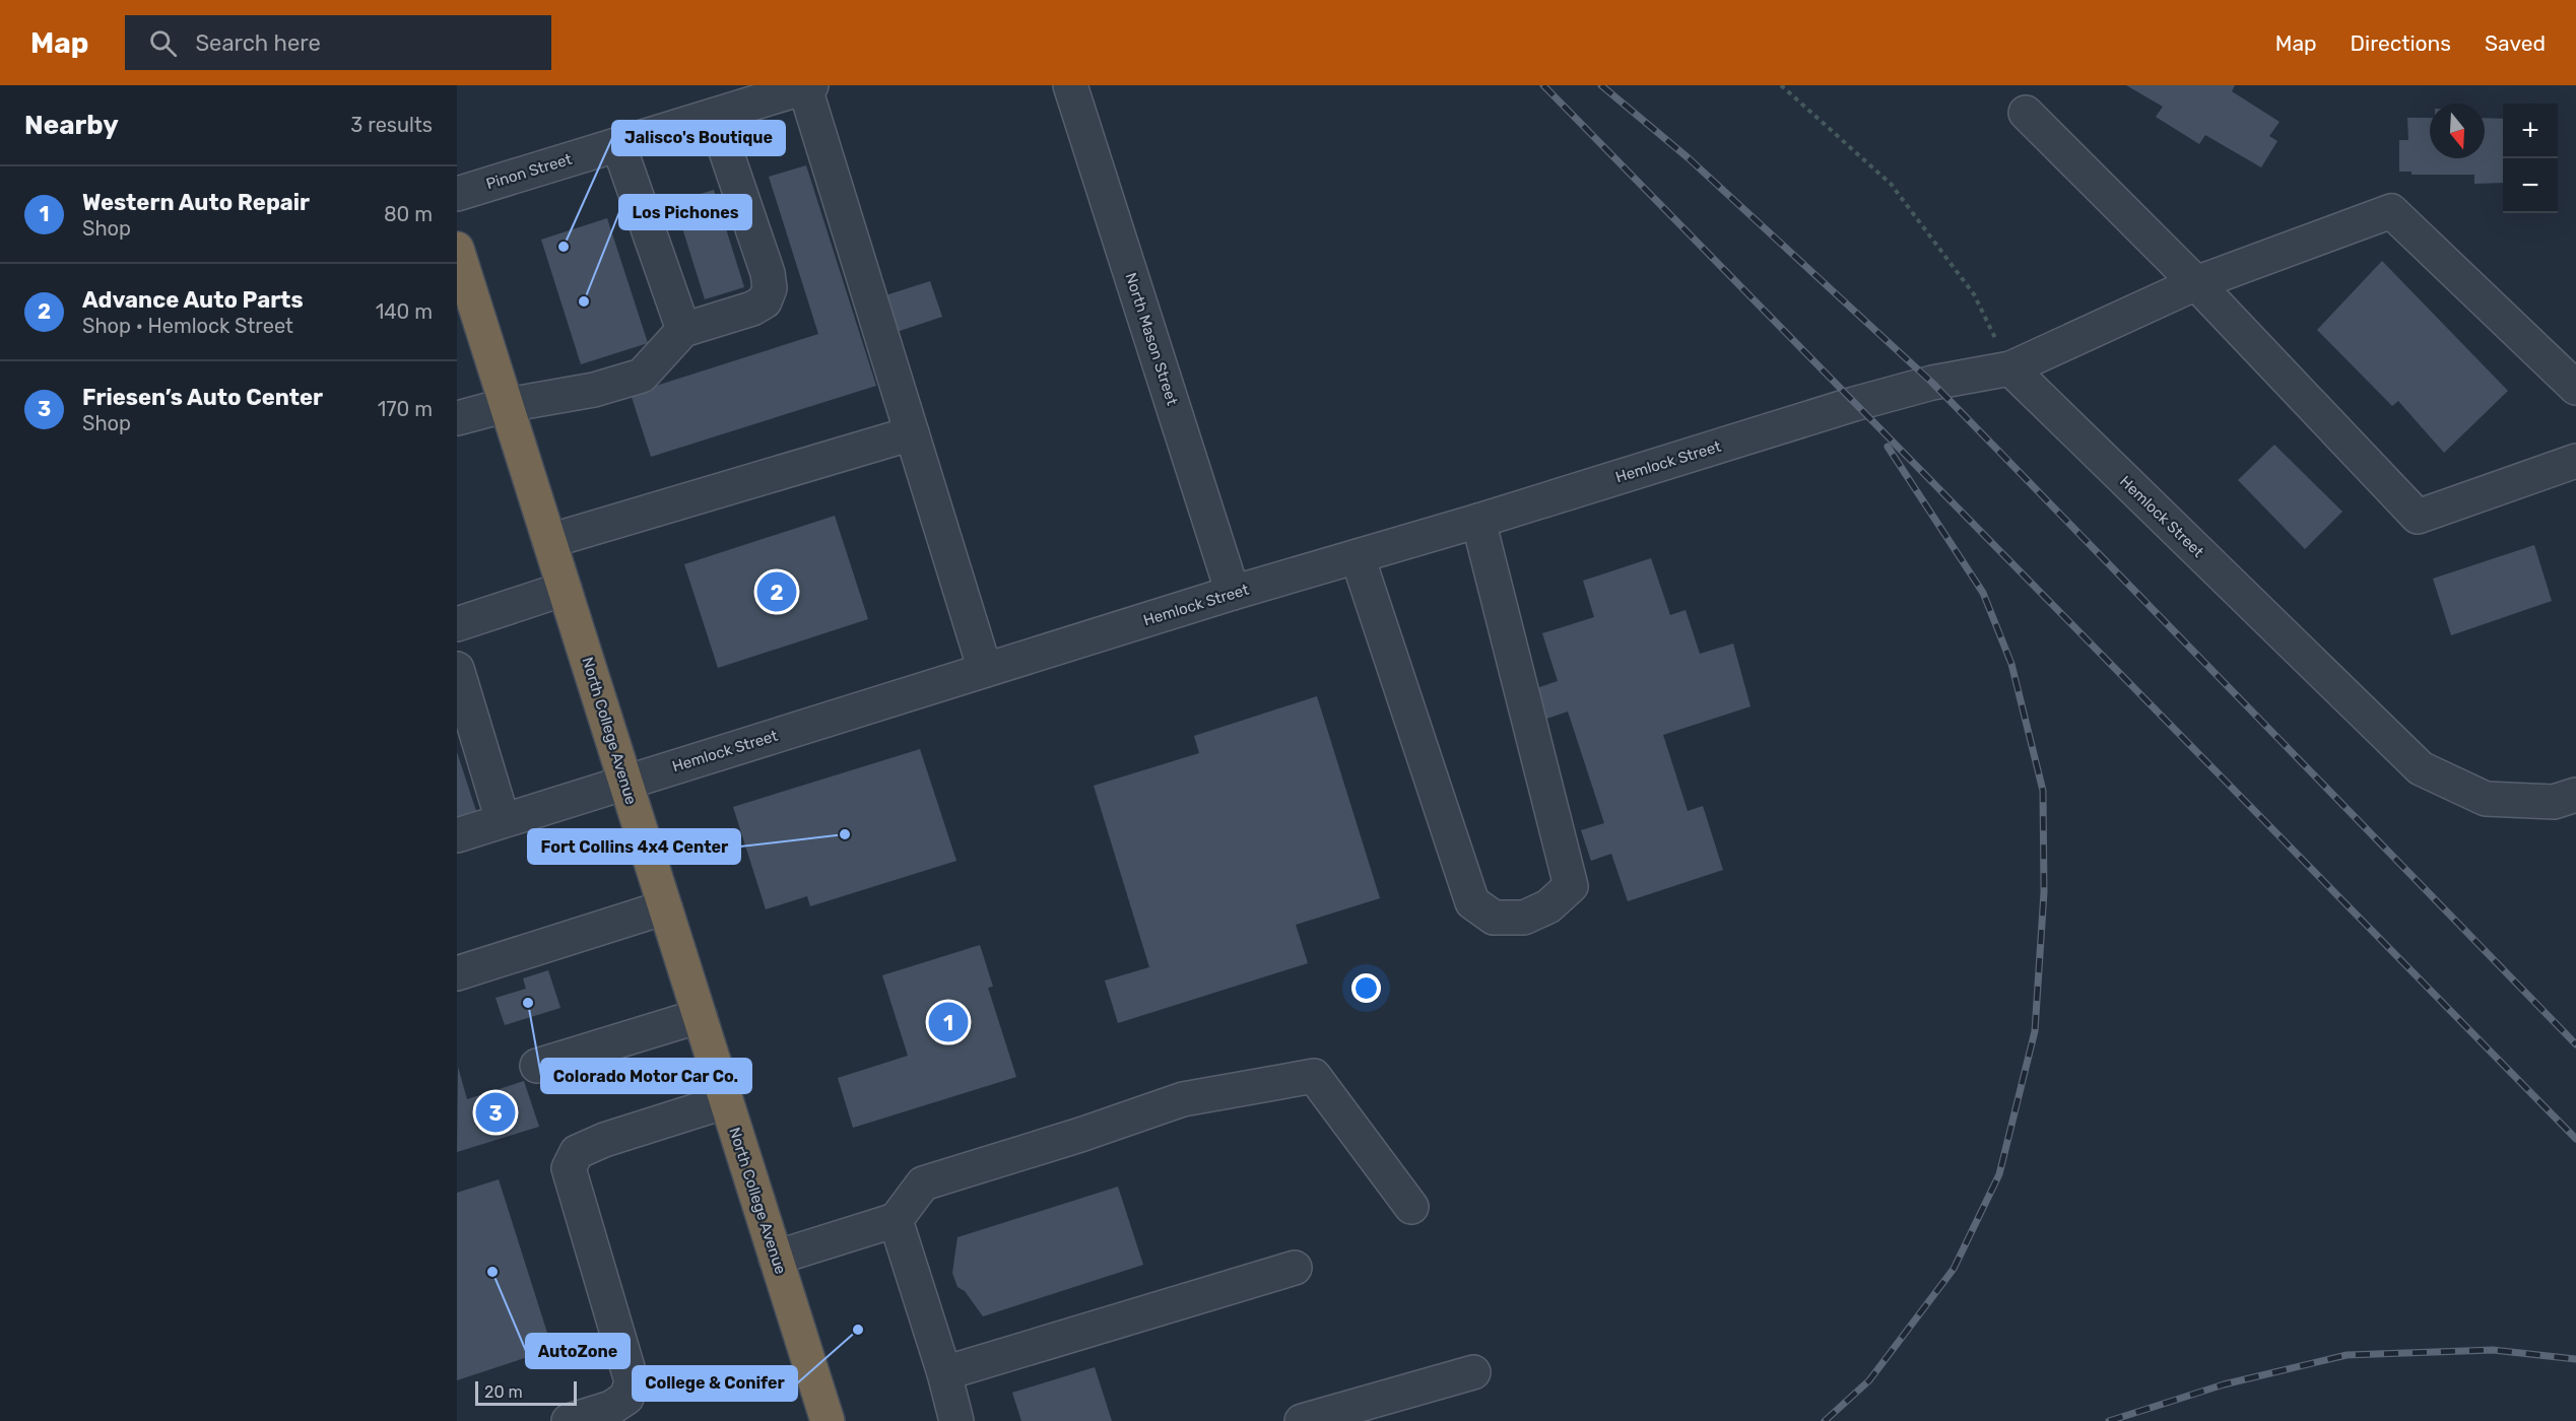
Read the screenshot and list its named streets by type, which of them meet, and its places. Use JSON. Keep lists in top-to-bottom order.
{
  "streets": {
    "highway": ["North College Avenue"],
    "street": ["Pinon Street", "North Mason Street", "Hemlock Street"]
  },
  "crossings": [
    ["North Mason Street", "Hemlock Street"],
    ["Hemlock Street", "North College Avenue"]
  ],
  "places": [
    "Jalisco's Boutique",
    "Los Pichones",
    "Fort Collins 4x4 Center",
    "Colorado Motor Car Co.",
    "AutoZone",
    "College & Conifer"
  ],
  "scale_bar": "20 m",
  "north": "bottom",
  "page": {
    "header": "Map",
    "search": "Search here",
    "nav": ["Map", "Directions", "Saved"],
    "heading": ["Nearby", "3 results"],
    "map_buttons": ["+", "−"],
    "list": [
      {
        "mark": "1",
        "name": "Western Auto Repair",
        "note": "Shop",
        "value": "80 m"
      },
      {
        "mark": "2",
        "name": "Advance Auto Parts",
        "note": "Shop · Hemlock Street",
        "value": "140 m"
      },
      {
        "mark": "3",
        "name": "Friesen’s Auto Center",
        "note": "Shop",
        "value": "170 m"
      }
    ],
    "pins": ["2", "1", "3"],
    "scale": "20 m"
  }
}
